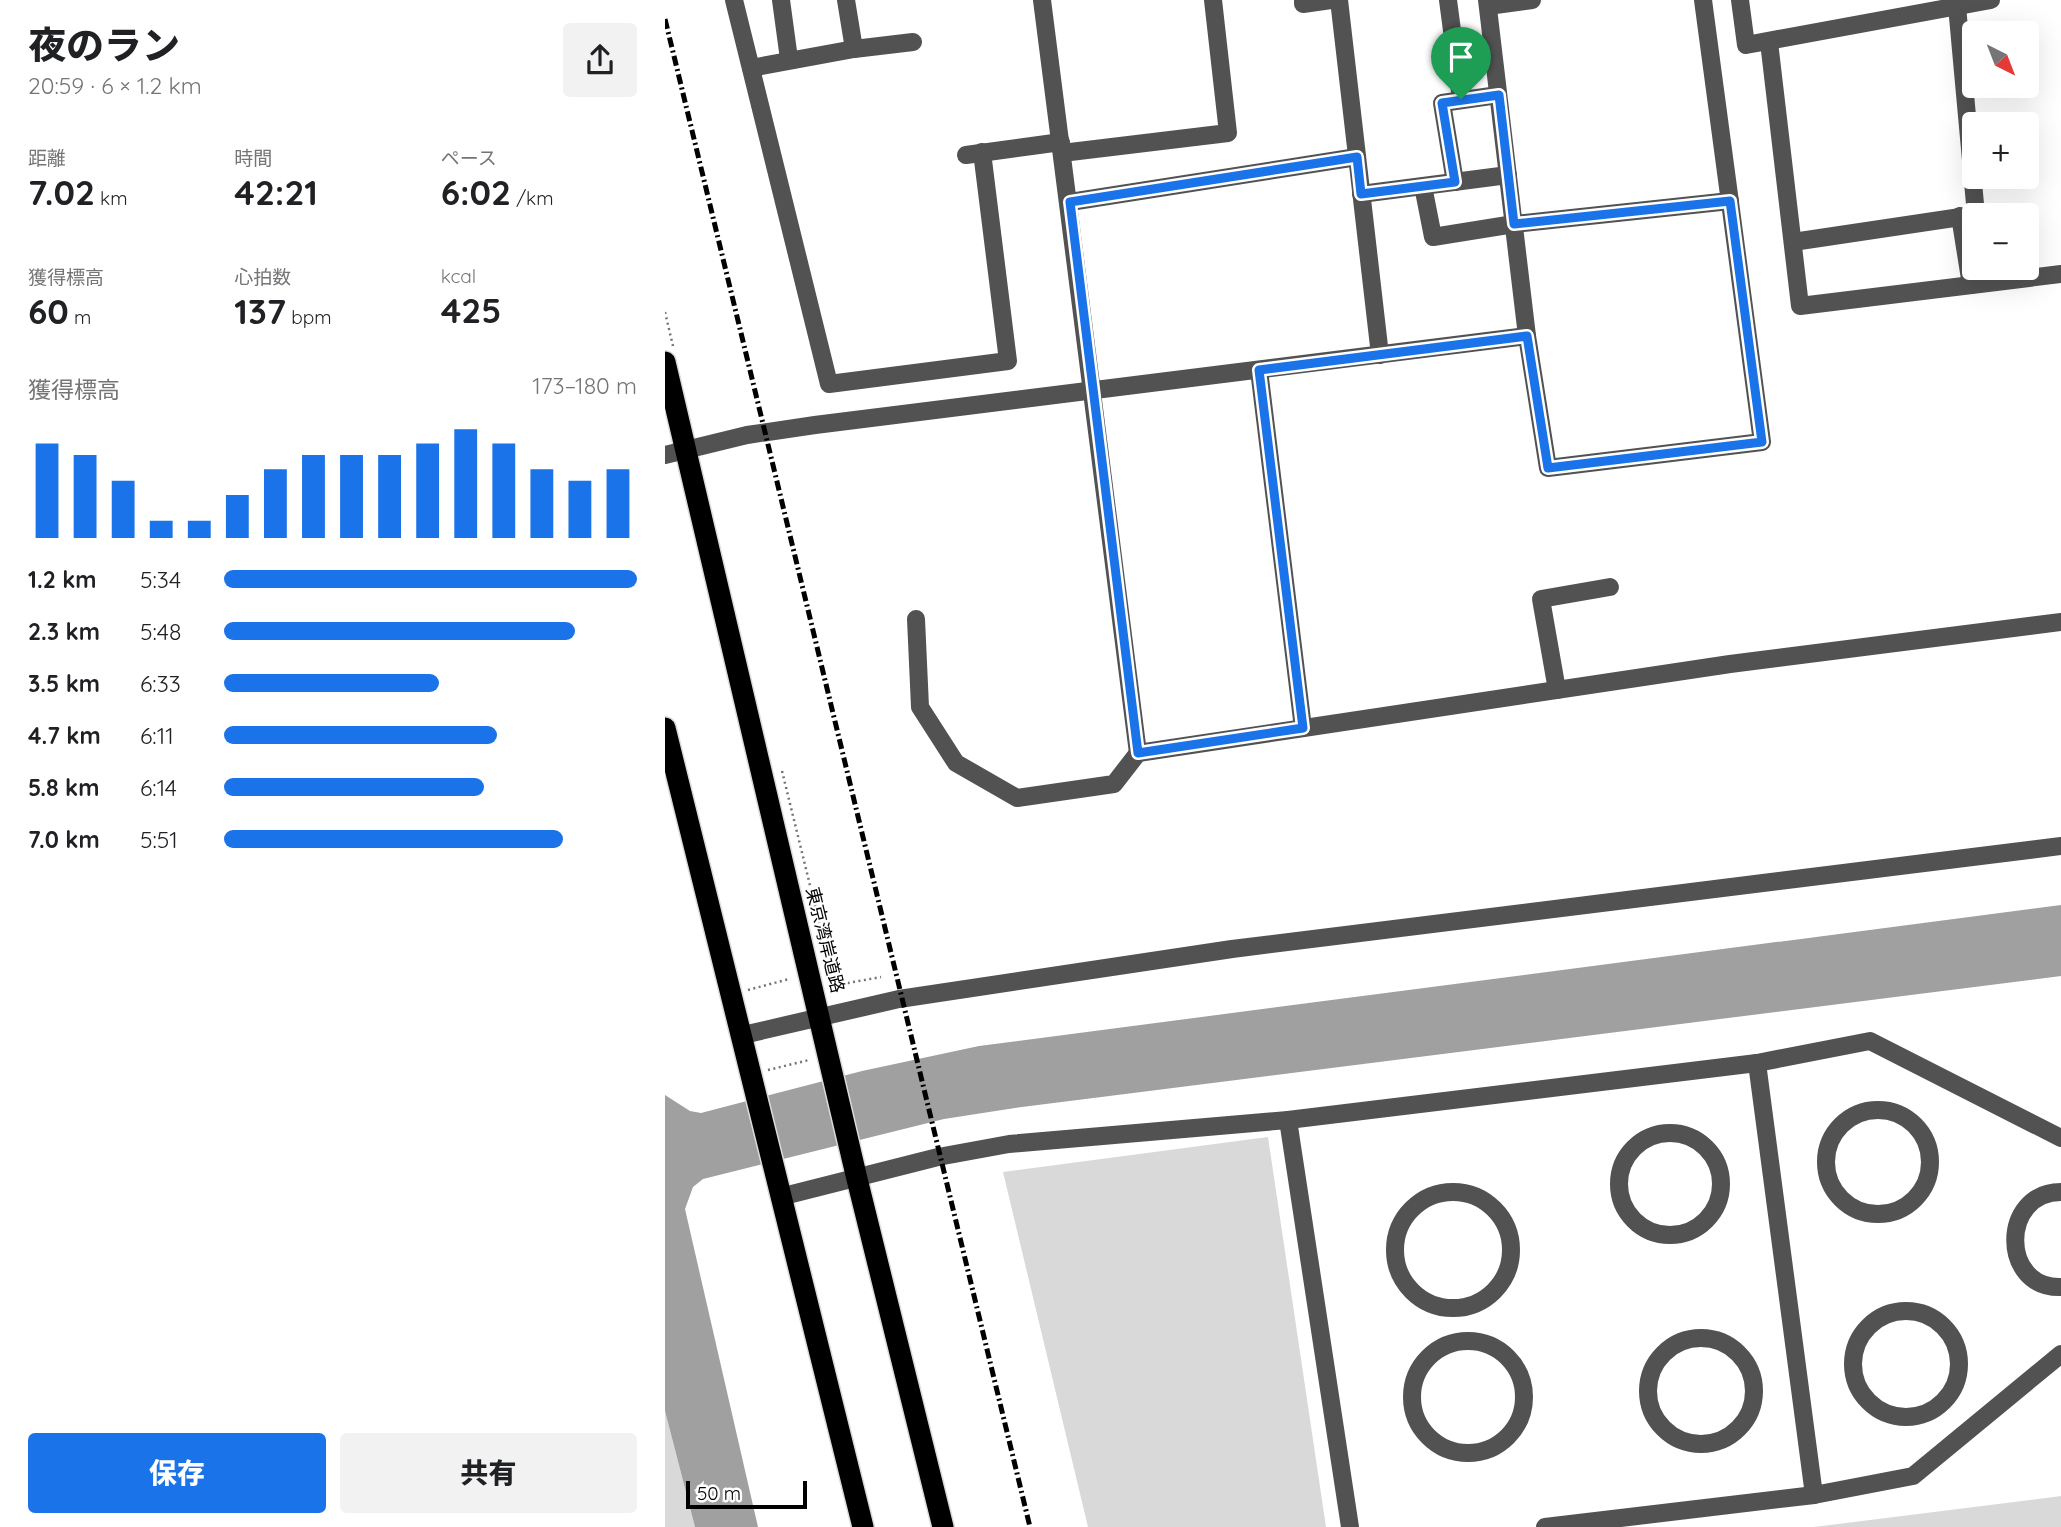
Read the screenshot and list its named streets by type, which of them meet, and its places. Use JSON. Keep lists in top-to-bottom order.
{
  "streets": {
    "highway": ["東京湾岸道路"]
  },
  "scale_bar": "50 m",
  "north": "bottom right",
  "page": {
    "heading": ["夜のラン", "20:59 · 6 × 1.2 km"],
    "map_buttons": ["+", "−"],
    "stats": [
      ["距離", "7.02 km"],
      ["時間", "42:21"],
      ["ペース", "6:02 /km"],
      ["獲得標高", "60 m"],
      ["心拍数", "137 bpm"],
      ["kcal", "425"]
    ],
    "chart": ["獲得標高", "173–180 m"],
    "list": [
      {
        "name": "1.2 km",
        "note": "5:34"
      },
      {
        "name": "2.3 km",
        "note": "5:48"
      },
      {
        "name": "3.5 km",
        "note": "6:33"
      },
      {
        "name": "4.7 km",
        "note": "6:11"
      },
      {
        "name": "5.8 km",
        "note": "6:14"
      },
      {
        "name": "7.0 km",
        "note": "5:51"
      }
    ],
    "buttons": ["保存", "共有"],
    "scale": "50 m"
  }
}
